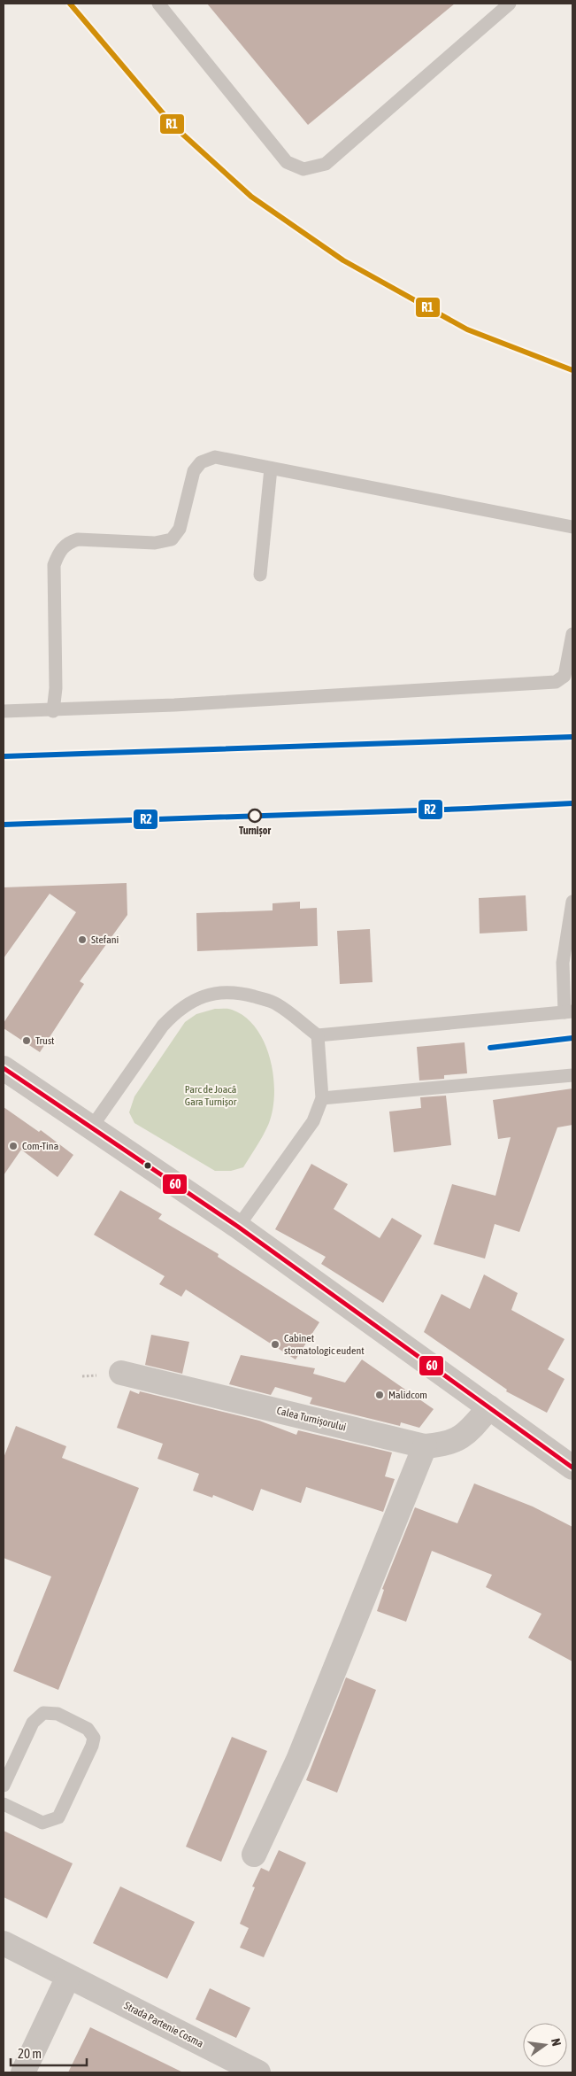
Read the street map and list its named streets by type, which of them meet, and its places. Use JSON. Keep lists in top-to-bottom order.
{
  "streets": {
    "street": ["Calea Turnișorului", "Strada Partenie Cosma"]
  },
  "parks": ["Parc de Joacă Gara Turnișor"],
  "places": [
    "Turnișor",
    "Stefani",
    "Trust",
    "Com-Tina",
    "Cabinet stomatologic eudent",
    "Malidcom"
  ],
  "lines": ["transit line R1", "transit line R2", "transit line 60"],
  "scale_bar": "20 m",
  "north": "right"
}
